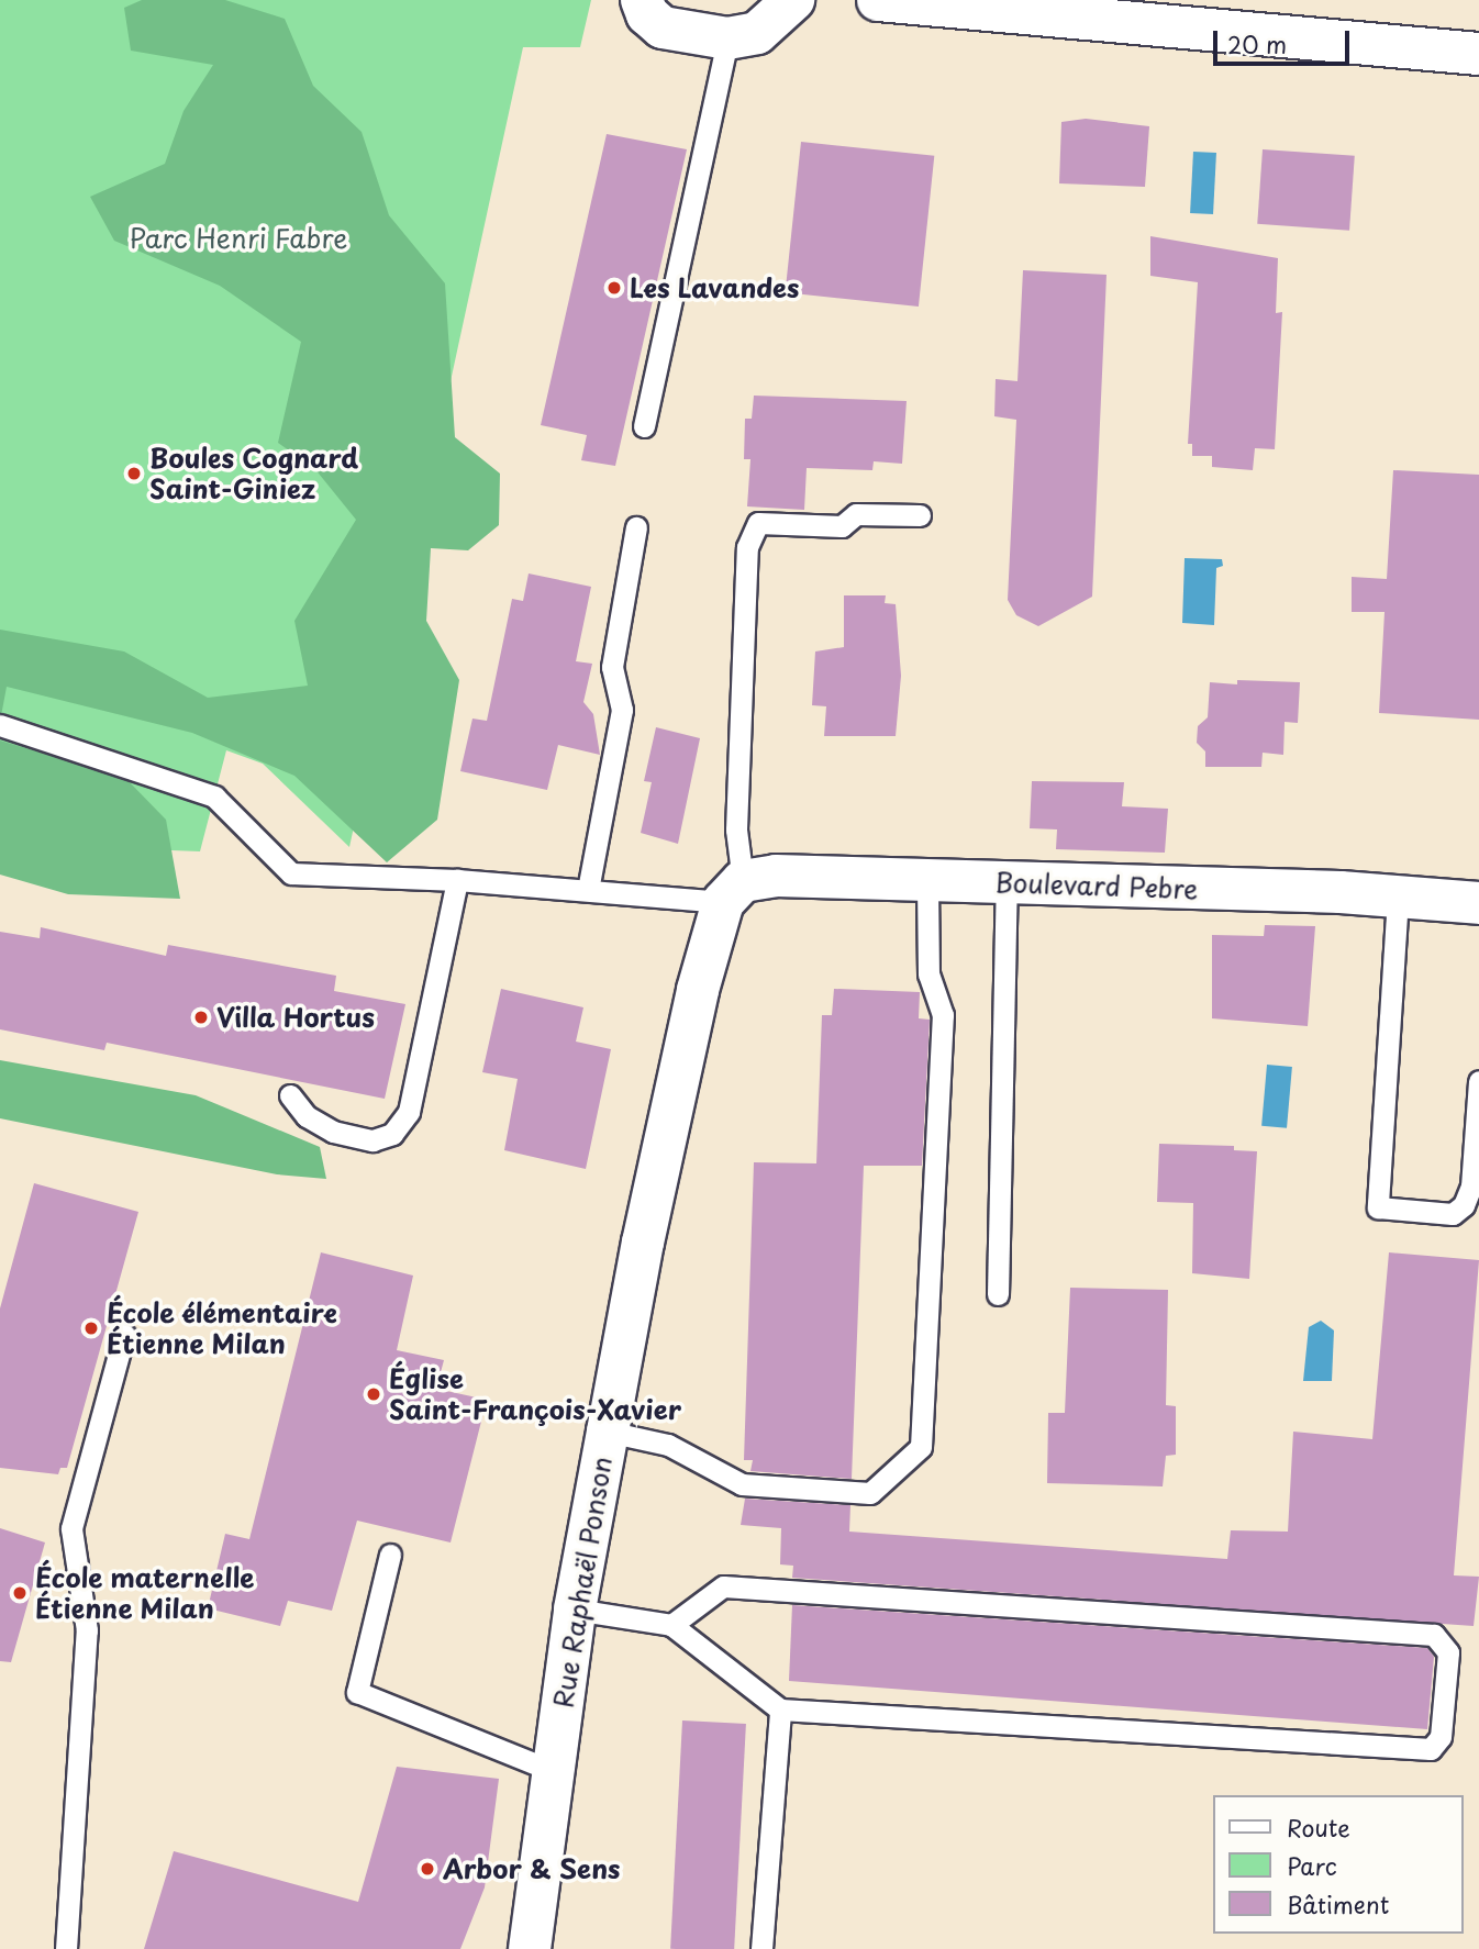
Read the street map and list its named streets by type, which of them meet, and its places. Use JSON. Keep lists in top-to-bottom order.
{
  "streets": {
    "street": ["Boulevard Pebre", "Rue Raphaël Ponson"]
  },
  "crossings": [
    ["Boulevard Pebre", "Rue Raphaël Ponson"]
  ],
  "parks": ["Parc Henri Fabre"],
  "places": [
    "Les Lavandes",
    "Boules Cognard Saint-Giniez",
    "Villa Hortus",
    "École élémentaire Étienne Milan",
    "Église Saint-François-Xavier",
    "École maternelle Étienne Milan",
    "Arbor & Sens"
  ],
  "legend": ["Route", "Parc", "Bâtiment"],
  "scale_bar": "20 m"
}
